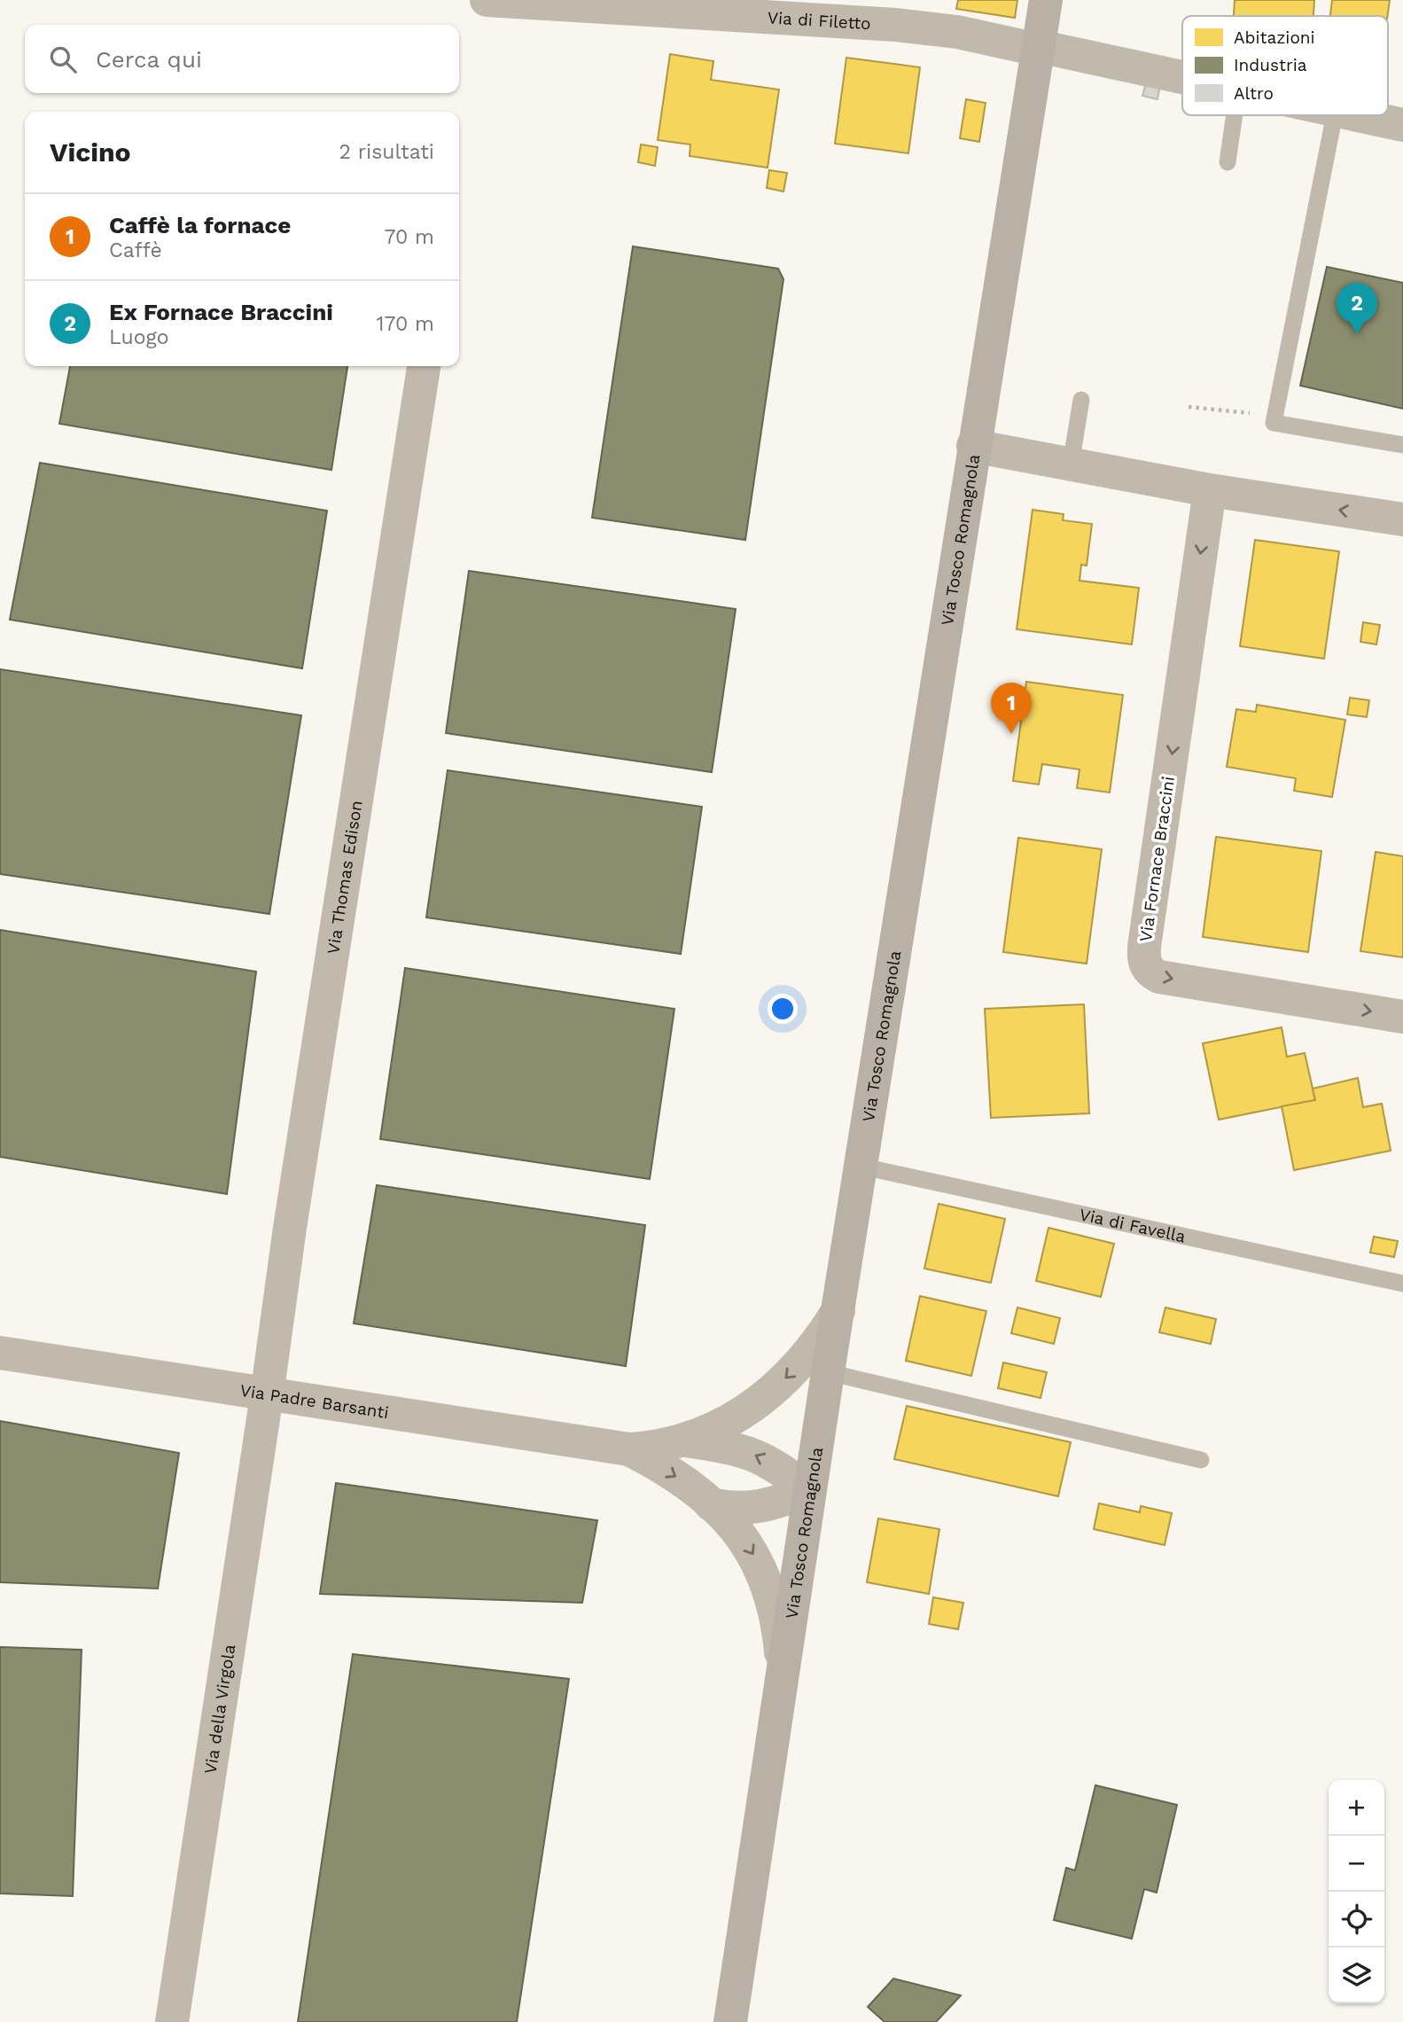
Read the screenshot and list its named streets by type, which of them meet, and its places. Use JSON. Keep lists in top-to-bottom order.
{
  "streets": {
    "main road": ["Via Tosco Romagnola"],
    "street": [
      "Via di Filetto",
      "Via Fornace Braccini",
      "Via Thomas Edison",
      "Via Padre Barsanti",
      "Via della Virgola"
    ],
    "lane": ["Via di Favella"]
  },
  "crossings": [
    ["Via di Filetto", "Via Tosco Romagnola"],
    ["Via Tosco Romagnola", "Via di Favella"],
    ["Via Tosco Romagnola", "Via Padre Barsanti"],
    ["Via Thomas Edison", "Via Padre Barsanti"],
    ["Via Thomas Edison", "Via della Virgola"],
    ["Via Padre Barsanti", "Via della Virgola"]
  ],
  "legend": ["Abitazioni", "Industria", "Altro"],
  "page": {
    "search": "Cerca qui",
    "heading": ["Vicino", "2 risultati"],
    "list": [
      {
        "mark": "1",
        "name": "Caffè la fornace",
        "note": "Caffè",
        "value": "70 m"
      },
      {
        "mark": "2",
        "name": "Ex Fornace Braccini",
        "note": "Luogo",
        "value": "170 m"
      }
    ],
    "pins": ["2", "1"],
    "map_buttons": ["+", "−"]
  }
}
